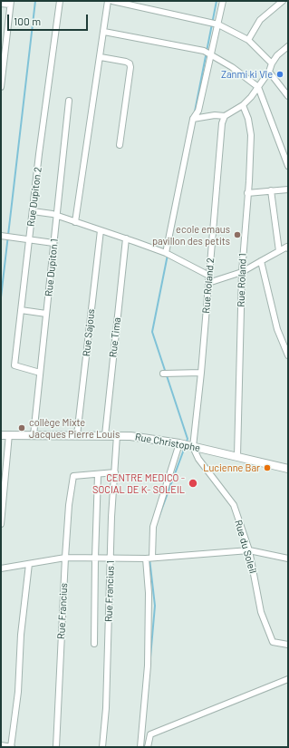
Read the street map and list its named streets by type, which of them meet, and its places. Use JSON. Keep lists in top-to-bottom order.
{
  "streets": {
    "street": [
      "Rue Dupiton 2",
      "Rue Dupiton 1",
      "Rue Roland 1",
      "Rue Roland 2",
      "Rue Sajous",
      "Rue Tima",
      "Rue Christophe",
      "Rue du Soleil",
      "Rue Francius 1",
      "Rue Francius"
    ]
  },
  "crossings": [
    ["Rue Dupiton 2", "Rue Dupiton 1"],
    ["Rue Dupiton 1", "Rue Christophe"],
    ["Rue Roland 1", "Rue Christophe"],
    ["Rue Roland 2", "Rue Christophe"],
    ["Rue Roland 2", "Rue du Soleil"],
    ["Rue Sajous", "Rue Christophe"],
    ["Rue Tima", "Rue Christophe"],
    ["Rue Christophe", "Rue du Soleil"],
    ["Rue Christophe", "Rue Francius 1"]
  ],
  "places": [
    "Zanmi ki Vle",
    "ecole emaus pavillon des petits",
    "collège Mixte Jacques Pierre Louis",
    "Lucienne Bar",
    "CENTRE MEDICO - SOCIAL DE K- SOLEIL"
  ],
  "scale_bar": "100 m"
}
